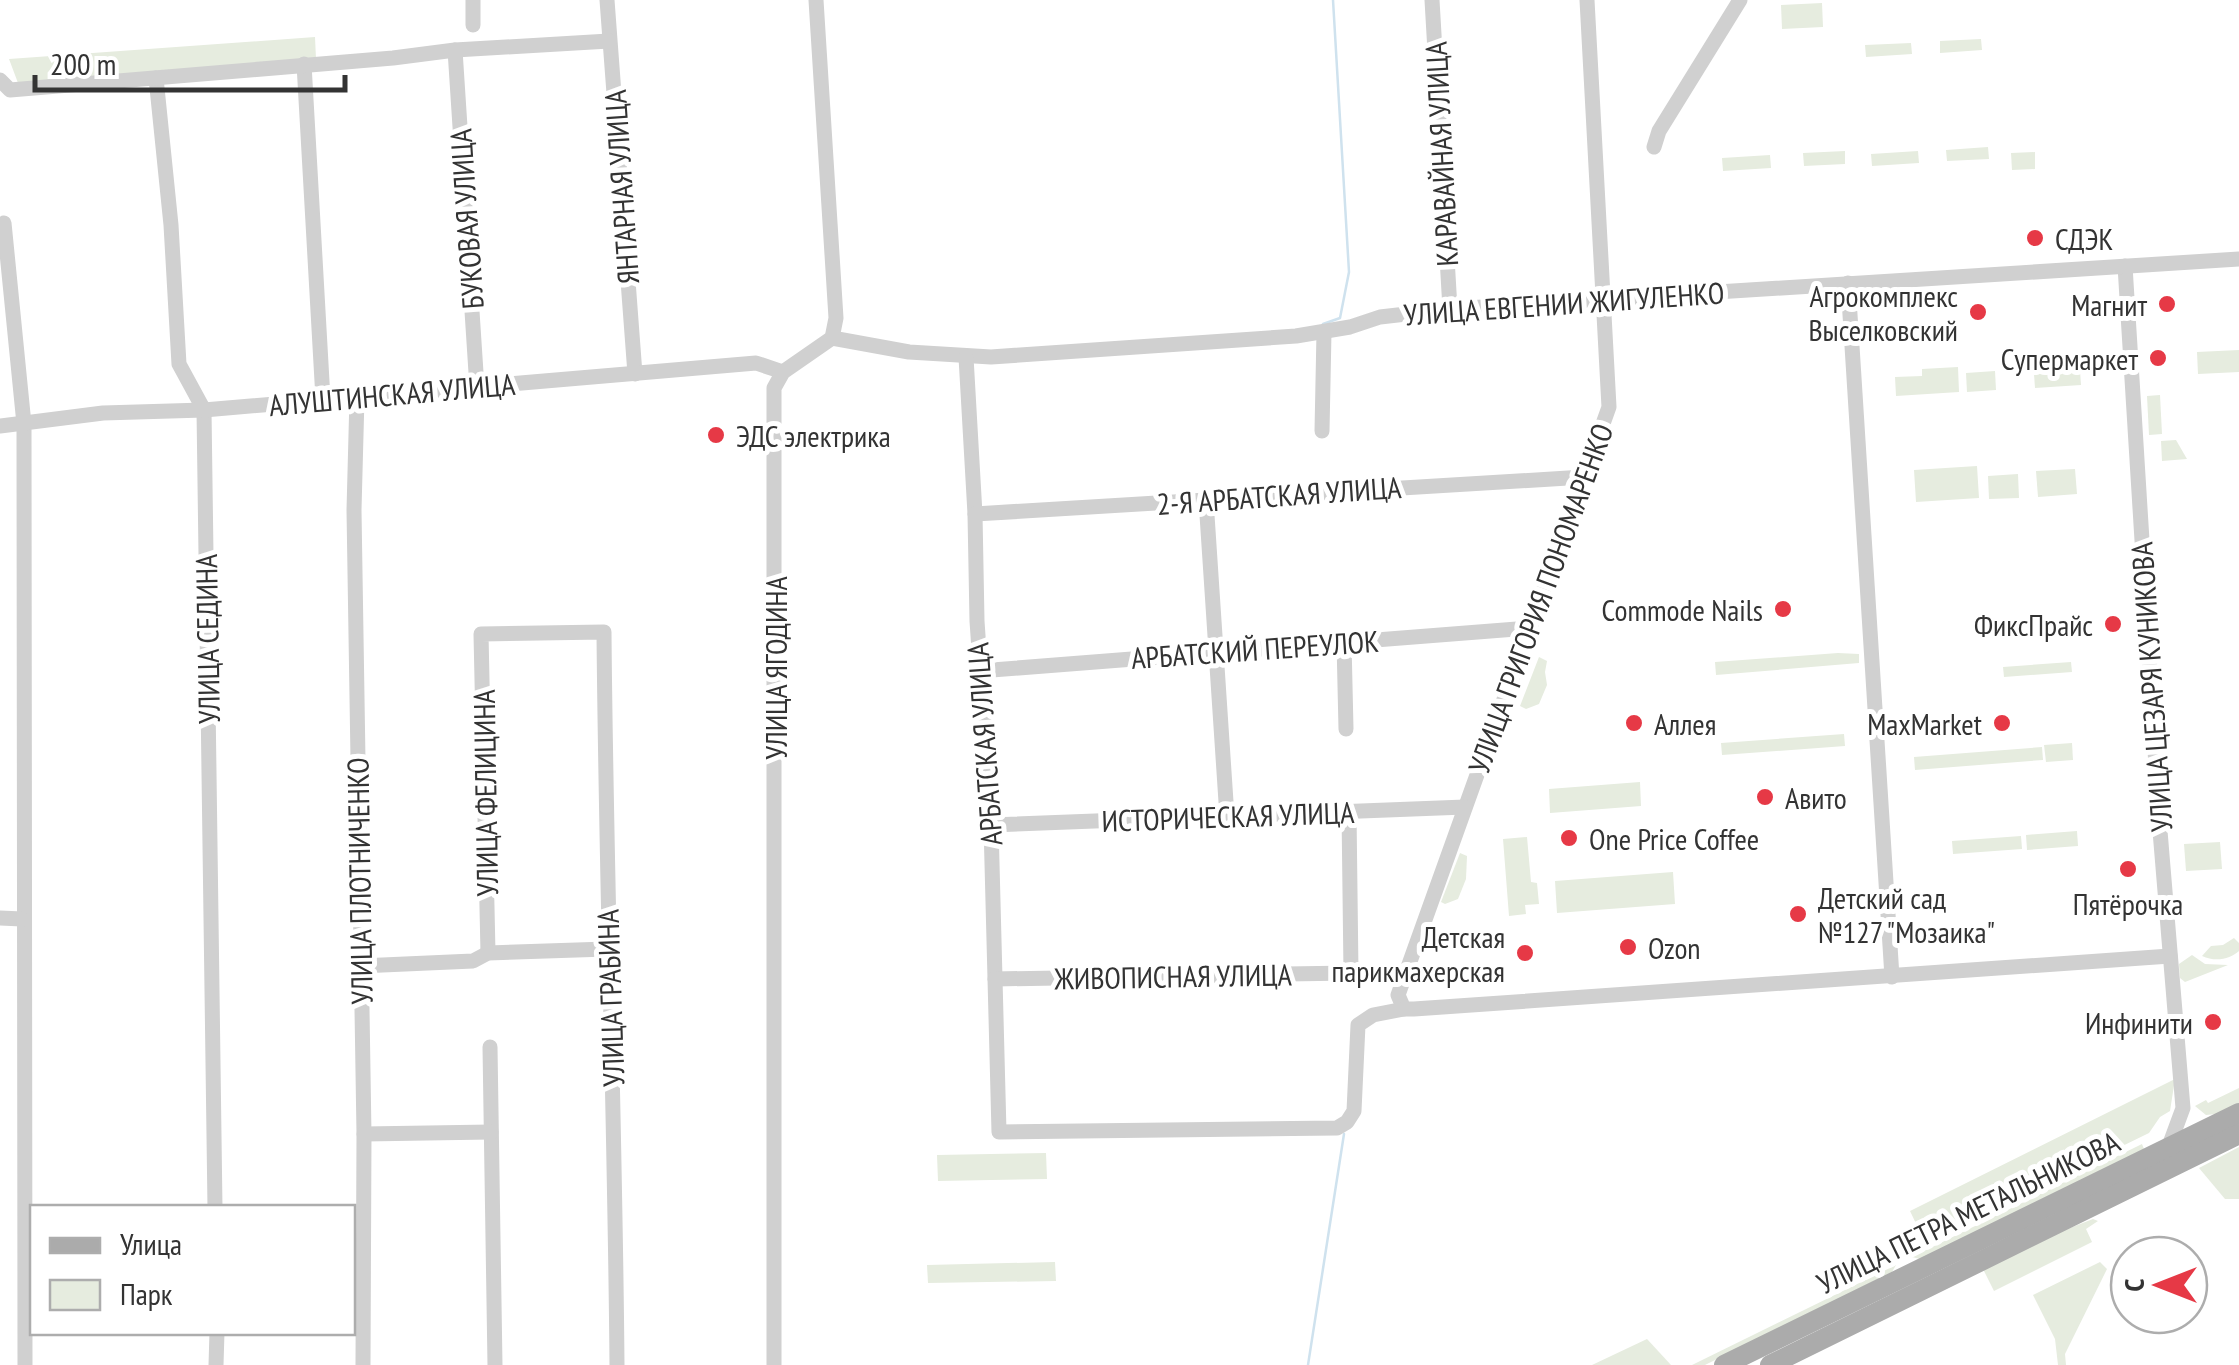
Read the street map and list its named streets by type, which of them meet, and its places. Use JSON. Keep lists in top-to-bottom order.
{
  "streets": {
    "main road": ["УЛИЦА ПЕТРА МЕТАЛЬНИКОВА"],
    "street": [
      "КАРАВАЙНАЯ УЛИЦА",
      "ЯНТАРНАЯ УЛИЦА",
      "БУКОВАЯ УЛИЦА",
      "УЛИЦА ЕВГЕНИИ ЖИГУЛЕНКО",
      "АЛУШТИНСКАЯ УЛИЦА",
      "2-Я АРБАТСКАЯ УЛИЦА",
      "УЛИЦА ГРИГОРИЯ ПОНОМАРЕНКО",
      "УЛИЦА СЕДИНА",
      "АРБАТСКИЙ ПЕРЕУЛОК",
      "УЛИЦА ЯГОДИНА",
      "УЛИЦА ЦЕЗАРЯ КУНИКОВА",
      "АРБАТСКАЯ УЛИЦА",
      "УЛИЦА ФЕЛИЦИНА",
      "ИСТОРИЧЕСКАЯ УЛИЦА",
      "УЛИЦА ПЛОТНИЧЕНКО",
      "ЖИВОПИСНАЯ УЛИЦА",
      "УЛИЦА ГРАБИНА"
    ]
  },
  "crossings": [
    ["КАРАВАЙНАЯ УЛИЦА", "УЛИЦА ЕВГЕНИИ ЖИГУЛЕНКО"],
    ["ЯНТАРНАЯ УЛИЦА", "АЛУШТИНСКАЯ УЛИЦА"],
    ["БУКОВАЯ УЛИЦА", "АЛУШТИНСКАЯ УЛИЦА"],
    ["УЛИЦА ЕВГЕНИИ ЖИГУЛЕНКО", "УЛИЦА ГРИГОРИЯ ПОНОМАРЕНКО"],
    ["УЛИЦА ЕВГЕНИИ ЖИГУЛЕНКО", "УЛИЦА ЦЕЗАРЯ КУНИКОВА"],
    ["УЛИЦА ЕВГЕНИИ ЖИГУЛЕНКО", "АРБАТСКАЯ УЛИЦА"],
    ["АЛУШТИНСКАЯ УЛИЦА", "УЛИЦА СЕДИНА"],
    ["АЛУШТИНСКАЯ УЛИЦА", "УЛИЦА ЯГОДИНА"],
    ["АЛУШТИНСКАЯ УЛИЦА", "УЛИЦА ПЛОТНИЧЕНКО"],
    ["2-Я АРБАТСКАЯ УЛИЦА", "УЛИЦА ГРИГОРИЯ ПОНОМАРЕНКО"],
    ["2-Я АРБАТСКАЯ УЛИЦА", "АРБАТСКАЯ УЛИЦА"],
    ["УЛИЦА ГРИГОРИЯ ПОНОМАРЕНКО", "АРБАТСКИЙ ПЕРЕУЛОК"],
    ["УЛИЦА ГРИГОРИЯ ПОНОМАРЕНКО", "АРБАТСКАЯ УЛИЦА"],
    ["УЛИЦА ГРИГОРИЯ ПОНОМАРЕНКО", "ИСТОРИЧЕСКАЯ УЛИЦА"],
    ["АРБАТСКИЙ ПЕРЕУЛОК", "АРБАТСКАЯ УЛИЦА"],
    ["АРБАТСКАЯ УЛИЦА", "ИСТОРИЧЕСКАЯ УЛИЦА"],
    ["АРБАТСКАЯ УЛИЦА", "ЖИВОПИСНАЯ УЛИЦА"],
    ["УЛИЦА ФЕЛИЦИНА", "УЛИЦА ГРАБИНА"],
    ["ИСТОРИЧЕСКАЯ УЛИЦА", "ЖИВОПИСНАЯ УЛИЦА"]
  ],
  "places": [
    "СДЭК",
    "Магнит",
    "Агрокомплекс Выселковский",
    "Супермаркет",
    "ЭДС электрика",
    "Commode Nails",
    "ФиксПрайс",
    "Аллея",
    "MaxMarket",
    "Авито",
    "One Price Coffee",
    "Пятёрочка",
    "Детский сад №127 \"Мозаика\"",
    "Ozon",
    "Детская парикмахерская",
    "Инфинити"
  ],
  "legend": ["Улица", "Парк"],
  "scale_bar": "200 m",
  "north": "left"
}
